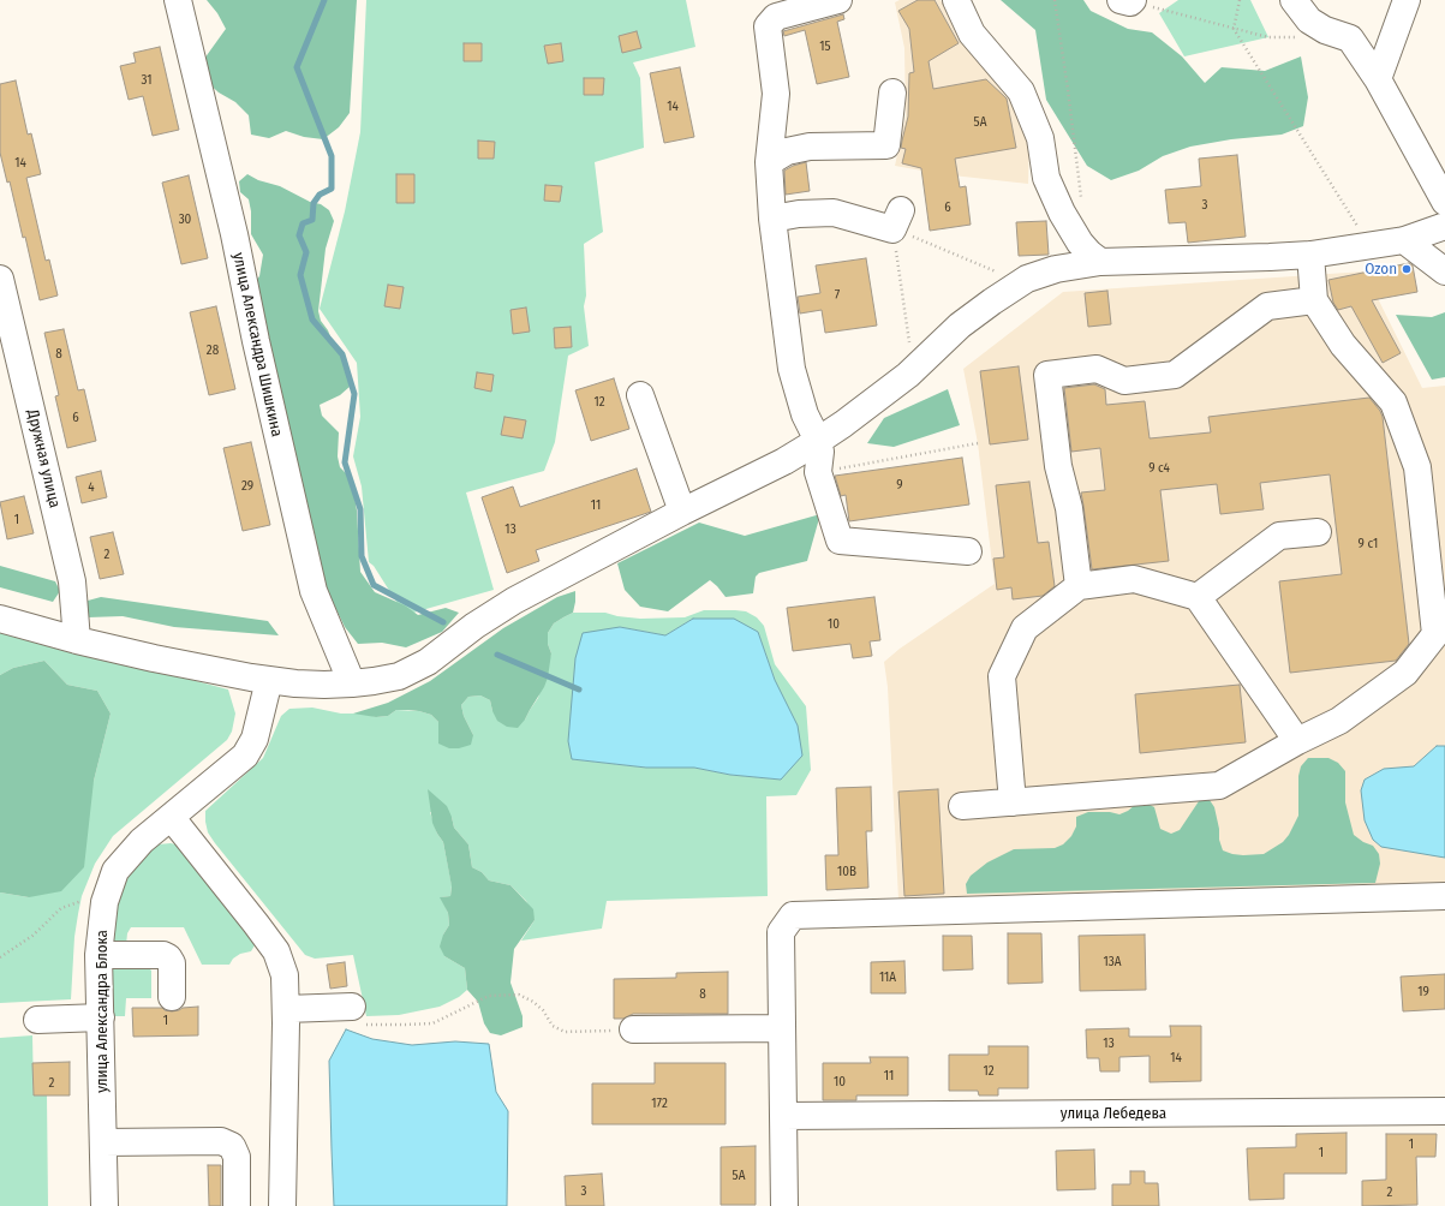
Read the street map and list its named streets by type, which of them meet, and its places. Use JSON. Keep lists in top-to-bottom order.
{
  "streets": {
    "street": [
      "улица Александра Шишкина",
      "Дружная улица",
      "улица Александра Блока",
      "улица Лебедева"
    ]
  },
  "places": ["Ozon"],
  "house_numbers": [
    "15",
    "31",
    "14",
    "5А",
    "14",
    "3",
    "6",
    "30",
    "7",
    "28",
    "8",
    "12",
    "6",
    "9 c4",
    "9",
    "29",
    "4",
    "11",
    "1",
    "13",
    "9 c1",
    "2",
    "10",
    "10В",
    "13А",
    "11А",
    "19",
    "8",
    "1",
    "13",
    "14",
    "12",
    "11",
    "10",
    "2",
    "172",
    "1",
    "1",
    "5А",
    "3",
    "2"
  ]
}
